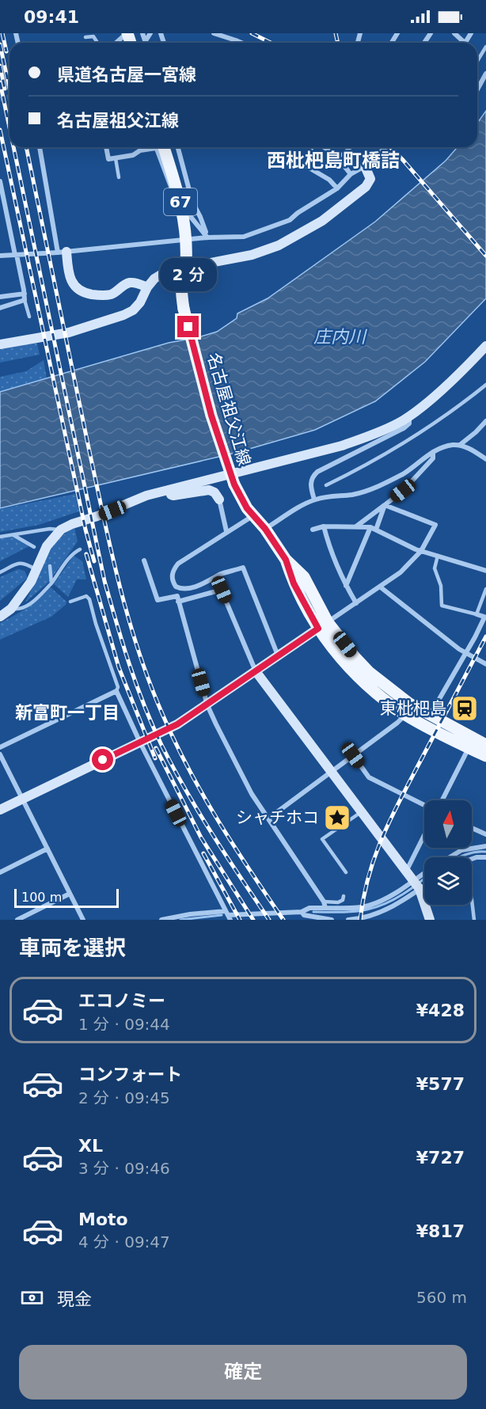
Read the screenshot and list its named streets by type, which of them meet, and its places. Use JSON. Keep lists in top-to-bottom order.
{
  "streets": {
    "main road": ["67", "名古屋祖父江線"]
  },
  "districts": ["西枇杷島町橋詰", "新富町一丁目"],
  "water": ["庄内川"],
  "places": {
    "station": ["東枇杷島"],
    "place": ["シャチホコ"]
  },
  "scale_bar": "100 m",
  "north": "top",
  "page": {
    "status": "09:41",
    "banner": ["県道名古屋一宮線", "名古屋祖父江線"],
    "bubble": "2 分",
    "scale": "100 m",
    "heading": "車両を選択",
    "list": [
      {
        "name": "エコノミー",
        "note": "1 分 · 09:44",
        "value": "¥428"
      },
      {
        "name": "コンフォート",
        "note": "2 分 · 09:45",
        "value": "¥577"
      },
      {
        "name": "XL",
        "note": "3 分 · 09:46",
        "value": "¥727"
      },
      {
        "name": "Moto",
        "note": "4 分 · 09:47",
        "value": "¥817"
      }
    ],
    "pay": ["現金", "560 m"],
    "buttons": "確定"
  }
}
